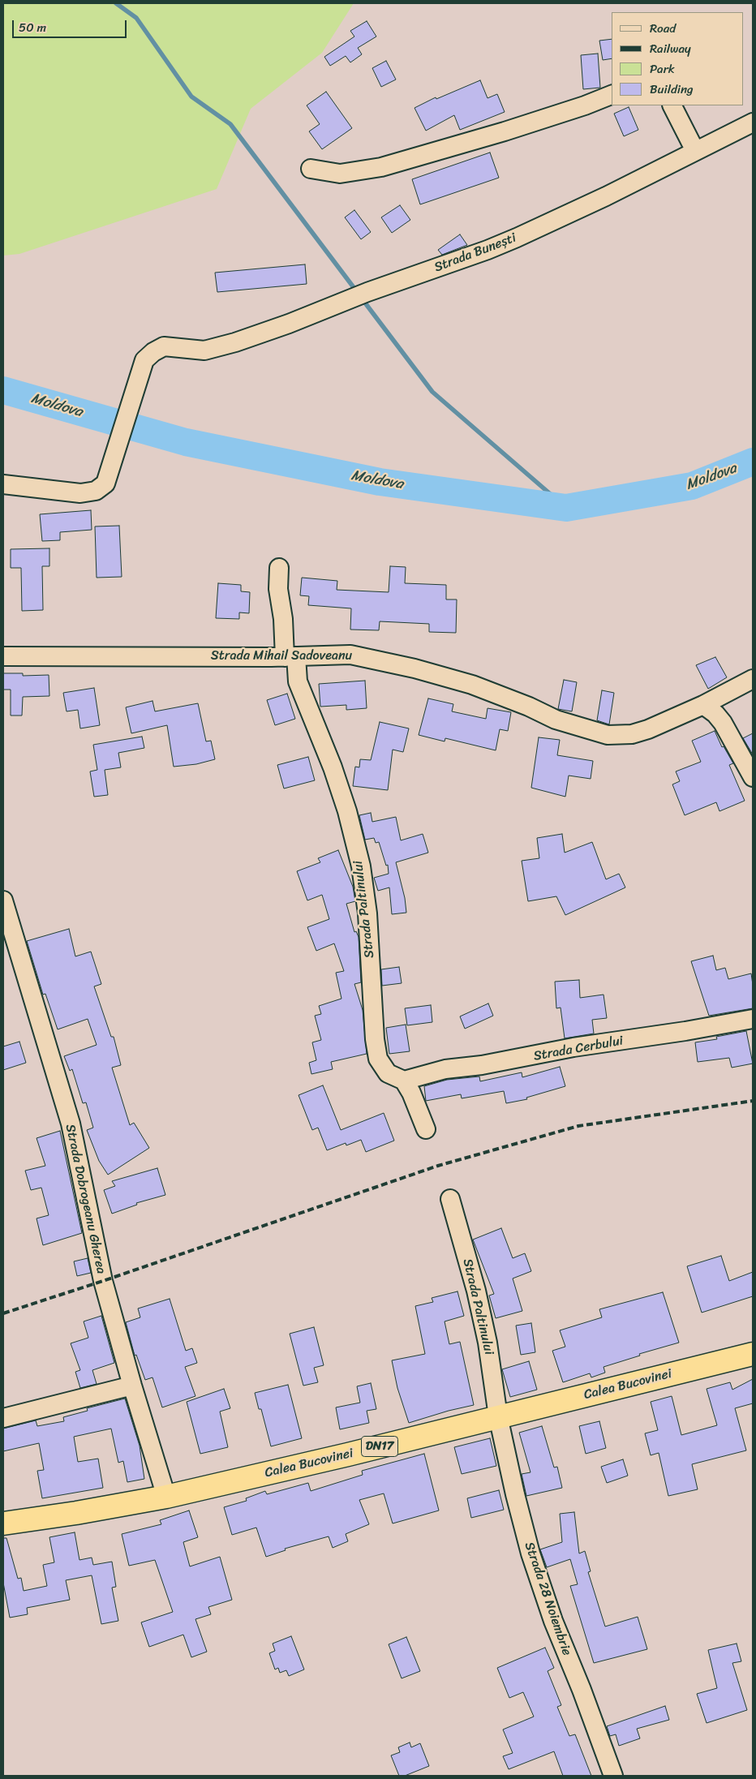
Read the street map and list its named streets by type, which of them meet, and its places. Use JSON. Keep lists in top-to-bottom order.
{
  "streets": {
    "highway": ["Calea Bucovinei", "DN17"],
    "street": [
      "Strada Bunești",
      "Strada Mihail Sadoveanu",
      "Strada Paltinului",
      "Strada Cerbului",
      "Strada Dobrogeanu Gherea",
      "Strada 28 Noiembrie"
    ]
  },
  "crossings": [
    ["Strada Mihail Sadoveanu", "Strada Paltinului"],
    ["Strada Paltinului", "Strada Cerbului"],
    ["Strada Paltinului", "Calea Bucovinei"],
    ["Strada Paltinului", "Strada 28 Noiembrie"],
    ["Strada Dobrogeanu Gherea", "Calea Bucovinei"],
    ["Calea Bucovinei", "Strada 28 Noiembrie"]
  ],
  "water": ["Moldova"],
  "legend": [
    "Road",
    "Railway",
    "Park",
    "Building"
  ],
  "scale_bar": "50 m"
}
